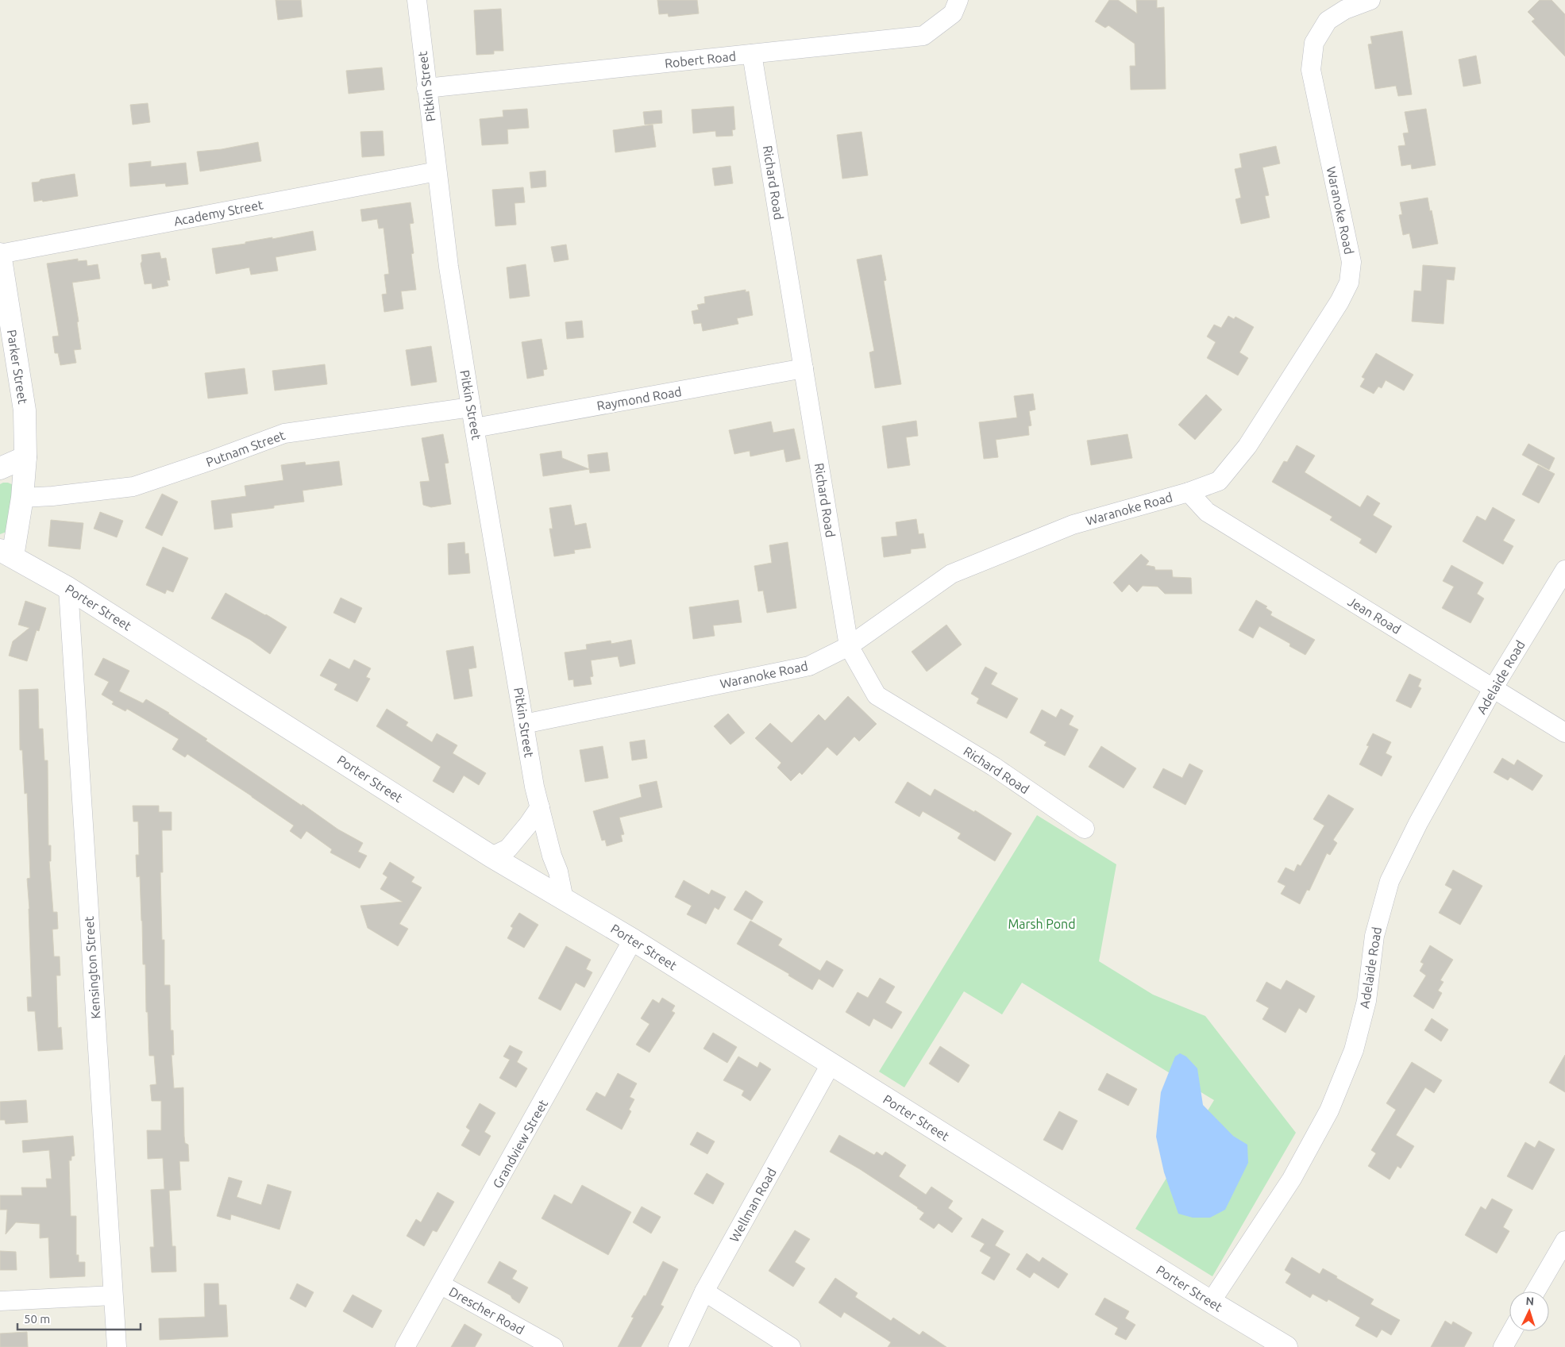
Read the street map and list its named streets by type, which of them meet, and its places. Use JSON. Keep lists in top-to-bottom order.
{
  "streets": {
    "street": [
      "Robert Road",
      "Pitkin Street",
      "Richard Road",
      "Waranoke Road",
      "Academy Street",
      "Parker Street",
      "Raymond Road",
      "Putnam Street",
      "Porter Street",
      "Jean Road",
      "Adelaide Road",
      "Kensington Street",
      "Grandview Street",
      "Wellman Road",
      "Drescher Road"
    ]
  },
  "crossings": [
    ["Robert Road", "Pitkin Street"],
    ["Robert Road", "Richard Road"],
    ["Pitkin Street", "Waranoke Road"],
    ["Pitkin Street", "Academy Street"],
    ["Pitkin Street", "Raymond Road"],
    ["Pitkin Street", "Putnam Street"],
    ["Pitkin Street", "Porter Street"],
    ["Richard Road", "Waranoke Road"],
    ["Richard Road", "Raymond Road"],
    ["Waranoke Road", "Jean Road"],
    ["Academy Street", "Parker Street"],
    ["Parker Street", "Putnam Street"],
    ["Parker Street", "Porter Street"],
    ["Porter Street", "Adelaide Road"],
    ["Porter Street", "Kensington Street"],
    ["Porter Street", "Grandview Street"],
    ["Porter Street", "Wellman Road"],
    ["Jean Road", "Adelaide Road"],
    ["Grandview Street", "Drescher Road"]
  ],
  "parks": ["Marsh Pond"],
  "scale_bar": "50 m",
  "north": "top"
}
